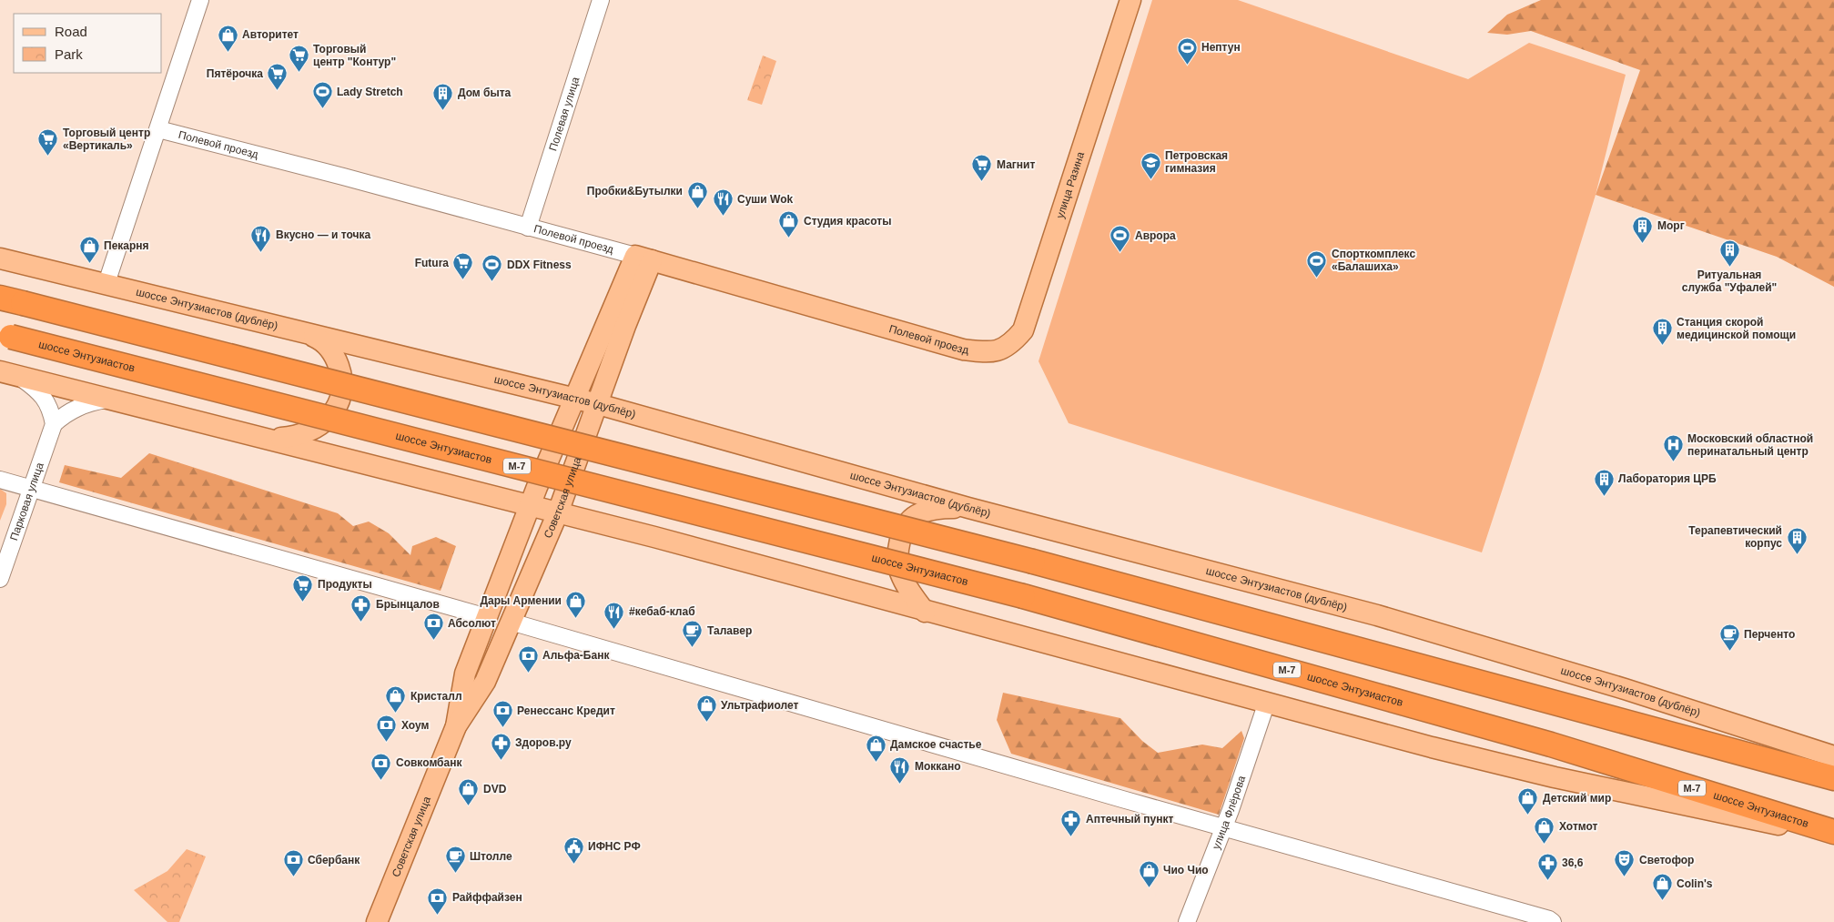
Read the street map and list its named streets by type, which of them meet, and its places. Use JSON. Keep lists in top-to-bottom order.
{
  "streets": {
    "highway": ["шоссе Энтузиастов", "М-7"],
    "main road": [
      "Полевой проезд",
      "улица Разина",
      "шоссе Энтузиастов (дублёр)",
      "Советская улица"
    ],
    "street": ["Полевая улица", "Парковая улица", "улица Флёрова"]
  },
  "crossings": [
    ["Полевая улица", "Полевой проезд"],
    ["Полевой проезд", "улица Разина"],
    ["Полевой проезд", "Советская улица"],
    ["шоссе Энтузиастов (дублёр)", "Советская улица"]
  ],
  "places": {
    "shop": [
      "Авторитет",
      "Пробки&Бутылки",
      "Студия красоты",
      "Пекарня",
      "Дары Армении",
      "Кристалл",
      "Ультрафиолет",
      "Дамское счастье",
      "DVD",
      "Детский мир",
      "Хотмот",
      "Чио Чио",
      "Colin's"
    ],
    "sports": [
      "Нептун",
      "Lady Stretch",
      "Аврора",
      "Спорткомплекс «Балашиха»",
      "DDX Fitness"
    ],
    "supermarket": [
      "Торговый центр \"Контур\"",
      "Пятёрочка",
      "Торговый центр «Вертикаль»",
      "Магнит",
      "Futura",
      "Продукты"
    ],
    "building": [
      "Дом быта",
      "Морг",
      "Ритуальная служба \"Уфалей\"",
      "Станция скорой медицинской помощи",
      "Лаборатория ЦРБ",
      "Терапевтический корпус"
    ],
    "school or university": ["Петровская гимназия"],
    "restaurant": [
      "Суши Wok",
      "Вкусно — и точка",
      "#кебаб-клаб",
      "Моккано"
    ],
    "hospital": ["Московский областной перинатальный центр"],
    "pharmacy": [
      "Брынцалов",
      "Здоров.ру",
      "Аптечный пункт",
      "36,6"
    ],
    "bank": [
      "Абсолют",
      "Альфа-Банк",
      "Ренессанс Кредит",
      "Хоум",
      "Совкомбанк",
      "Сбербанк",
      "Райффайзен"
    ],
    "cafe": ["Талавер", "Перченто", "Штолле"],
    "public building": ["ИФНС РФ"],
    "theatre": ["Светофор"]
  },
  "legend": ["Road", "Park"]
}
